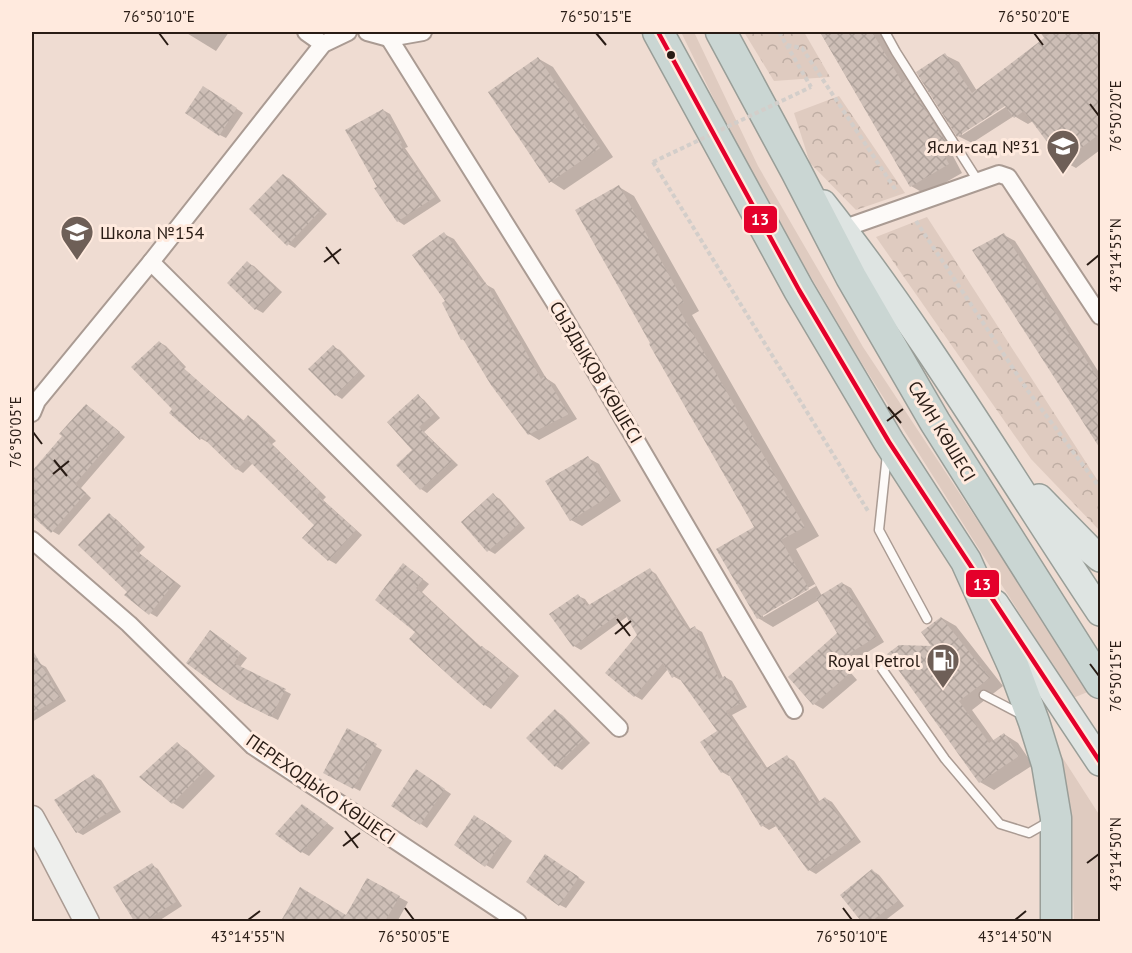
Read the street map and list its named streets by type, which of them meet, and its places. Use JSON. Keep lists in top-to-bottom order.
{
  "streets": {
    "highway": ["САИН КӨШЕСІ"],
    "street": ["СЫЗДЫҚОВ КӨШЕСІ", "ПЕРЕХОДЬКО КӨШЕСІ"]
  },
  "places": {
    "school or university": ["Ясли-сад №31", "Школа №154"],
    "fuel station": ["Royal Petrol"]
  },
  "lines": ["transit line 13"],
  "coordinates": [
    "76°50'10\"E",
    "76°50'15\"E",
    "76°50'20\"E",
    "43°14'55\"N",
    "76°50'05\"E",
    "43°14'50\"N"
  ]
}
